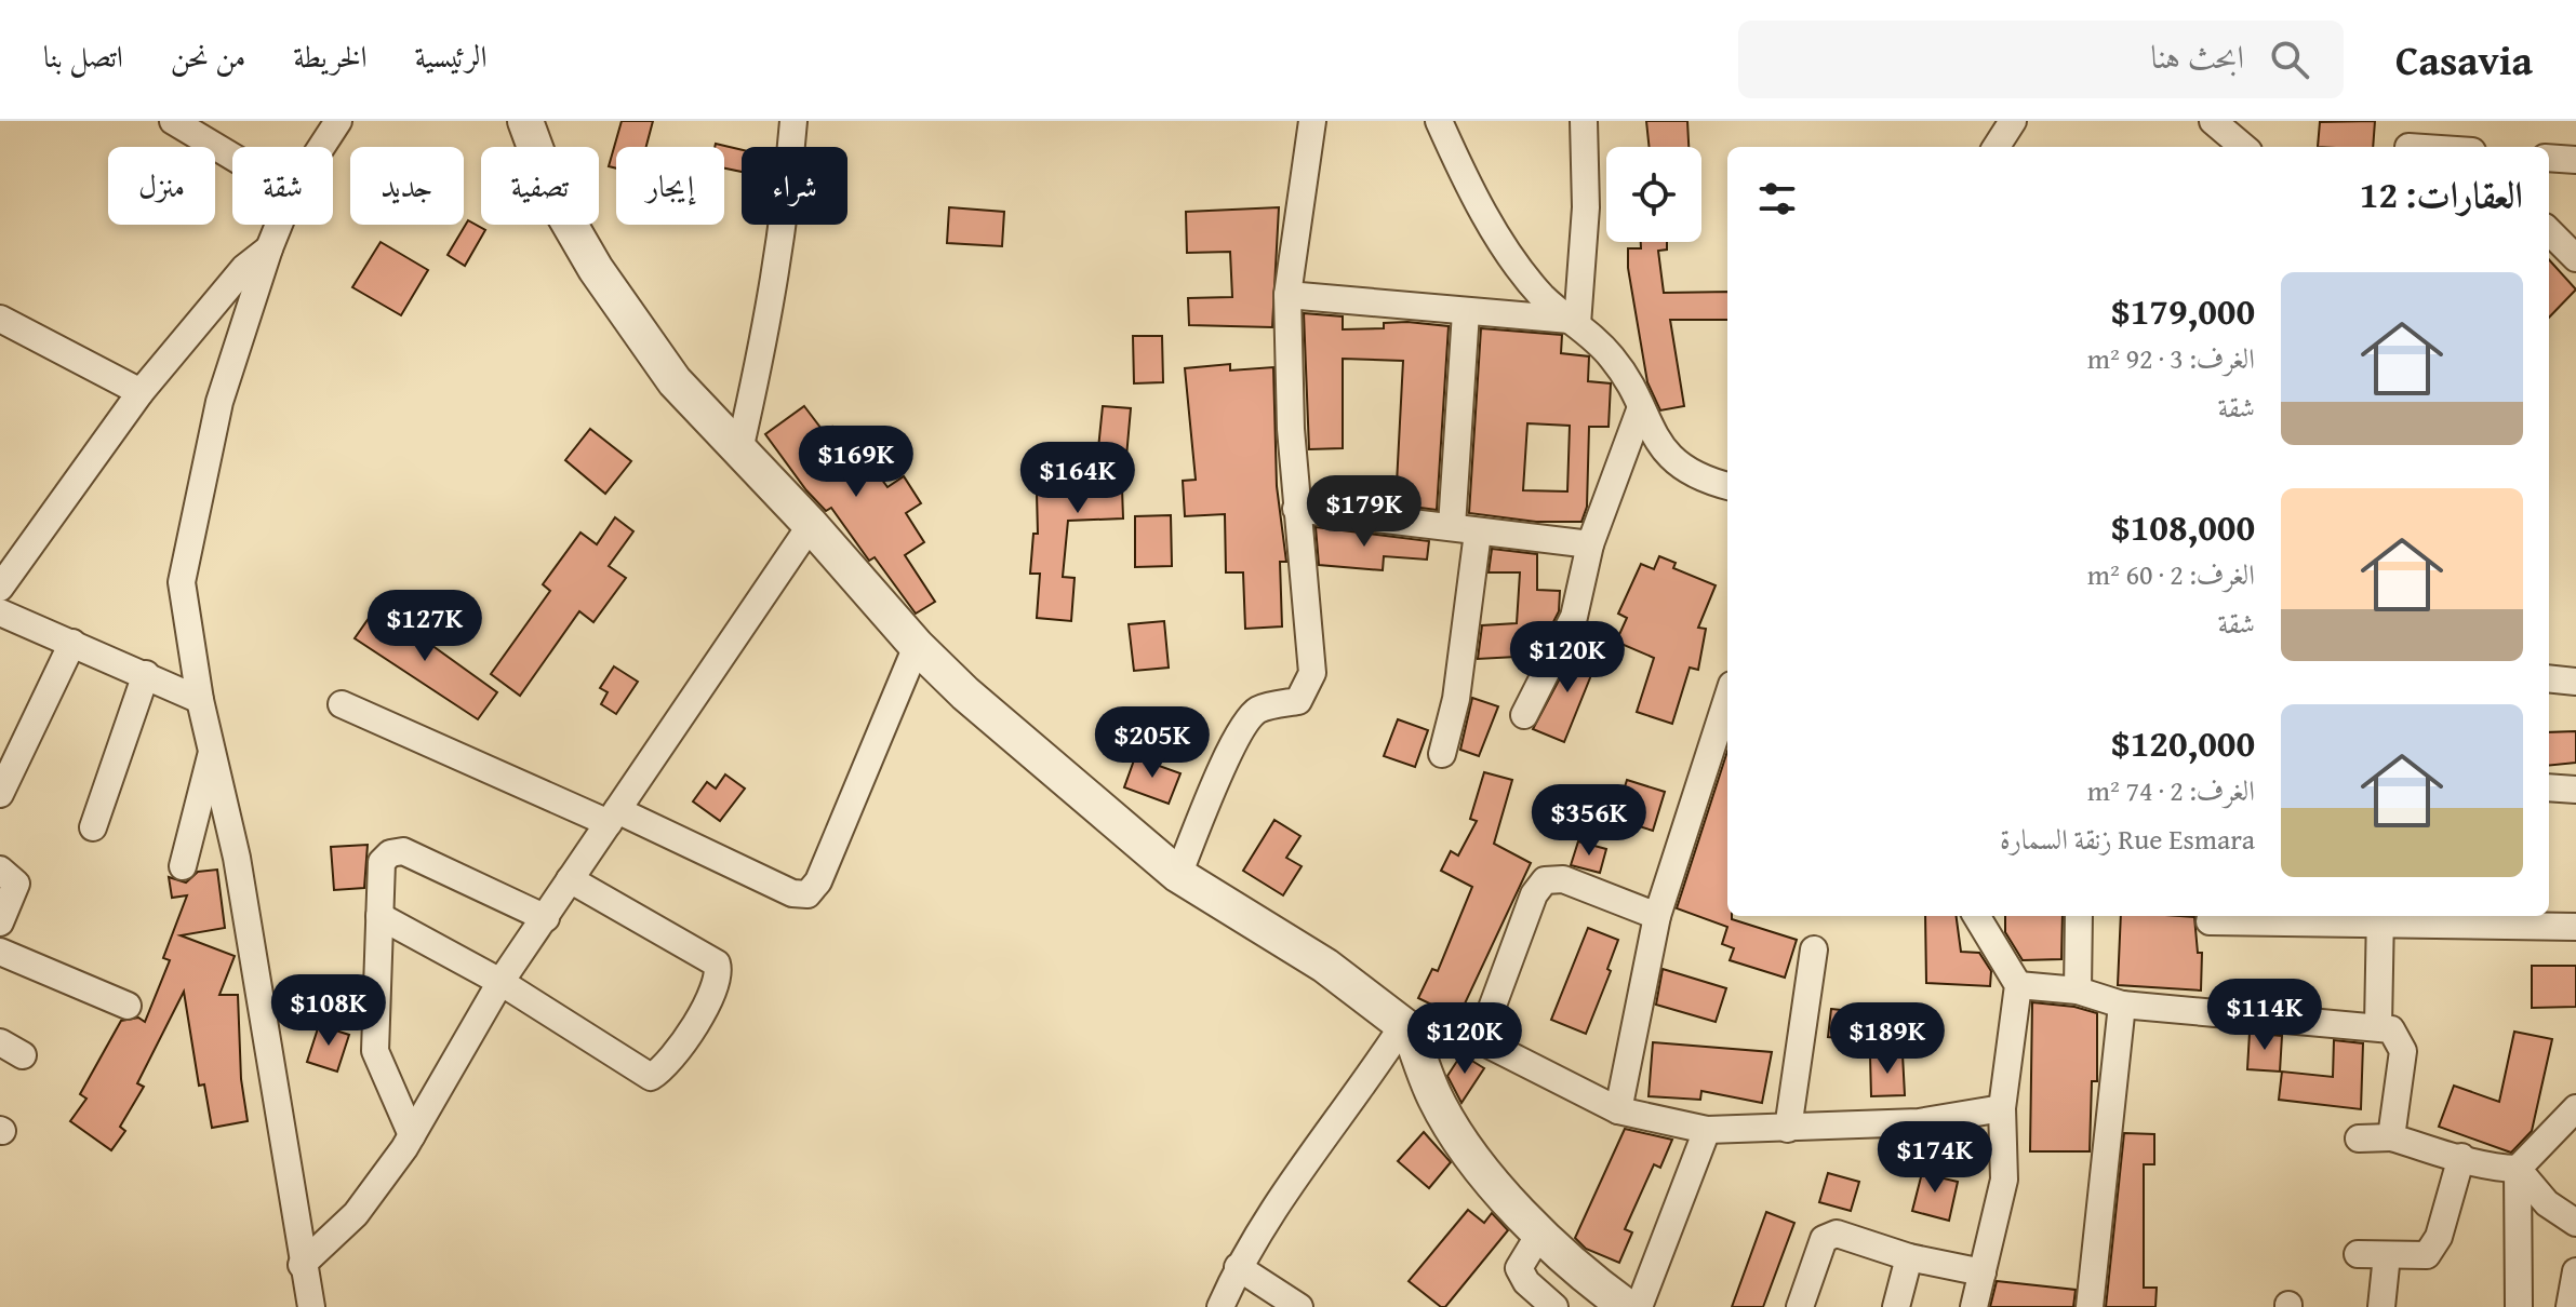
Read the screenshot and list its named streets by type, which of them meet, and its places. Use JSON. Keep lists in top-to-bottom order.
{
  "page": {
    "header": "Casavia",
    "search": "ابحث هنا",
    "nav": [
      "الرئيسية",
      "الخريطة",
      "من نحن",
      "اتصل بنا"
    ],
    "chip": [
      "شراء",
      "إيجار",
      "تصفية",
      "جديد",
      "شقة",
      "منزل"
    ],
    "heading": "العقارات: 12",
    "list": [
      {
        "name": "$179,000",
        "note": "الغرف: 3 · 92 m² · شقة"
      },
      {
        "name": "$108,000",
        "note": "الغرف: 2 · 60 m² · شقة"
      },
      {
        "name": "$120,000",
        "note": "الغرف: 2 · 74 m² · Rue Esmara زنقة السمارة"
      }
    ],
    "price": [
      "$169K",
      "$164K",
      "$179K",
      "$127K",
      "$120K",
      "$205K",
      "$356K",
      "$108K",
      "$114K",
      "$120K",
      "$189K",
      "$174K"
    ]
  }
}
